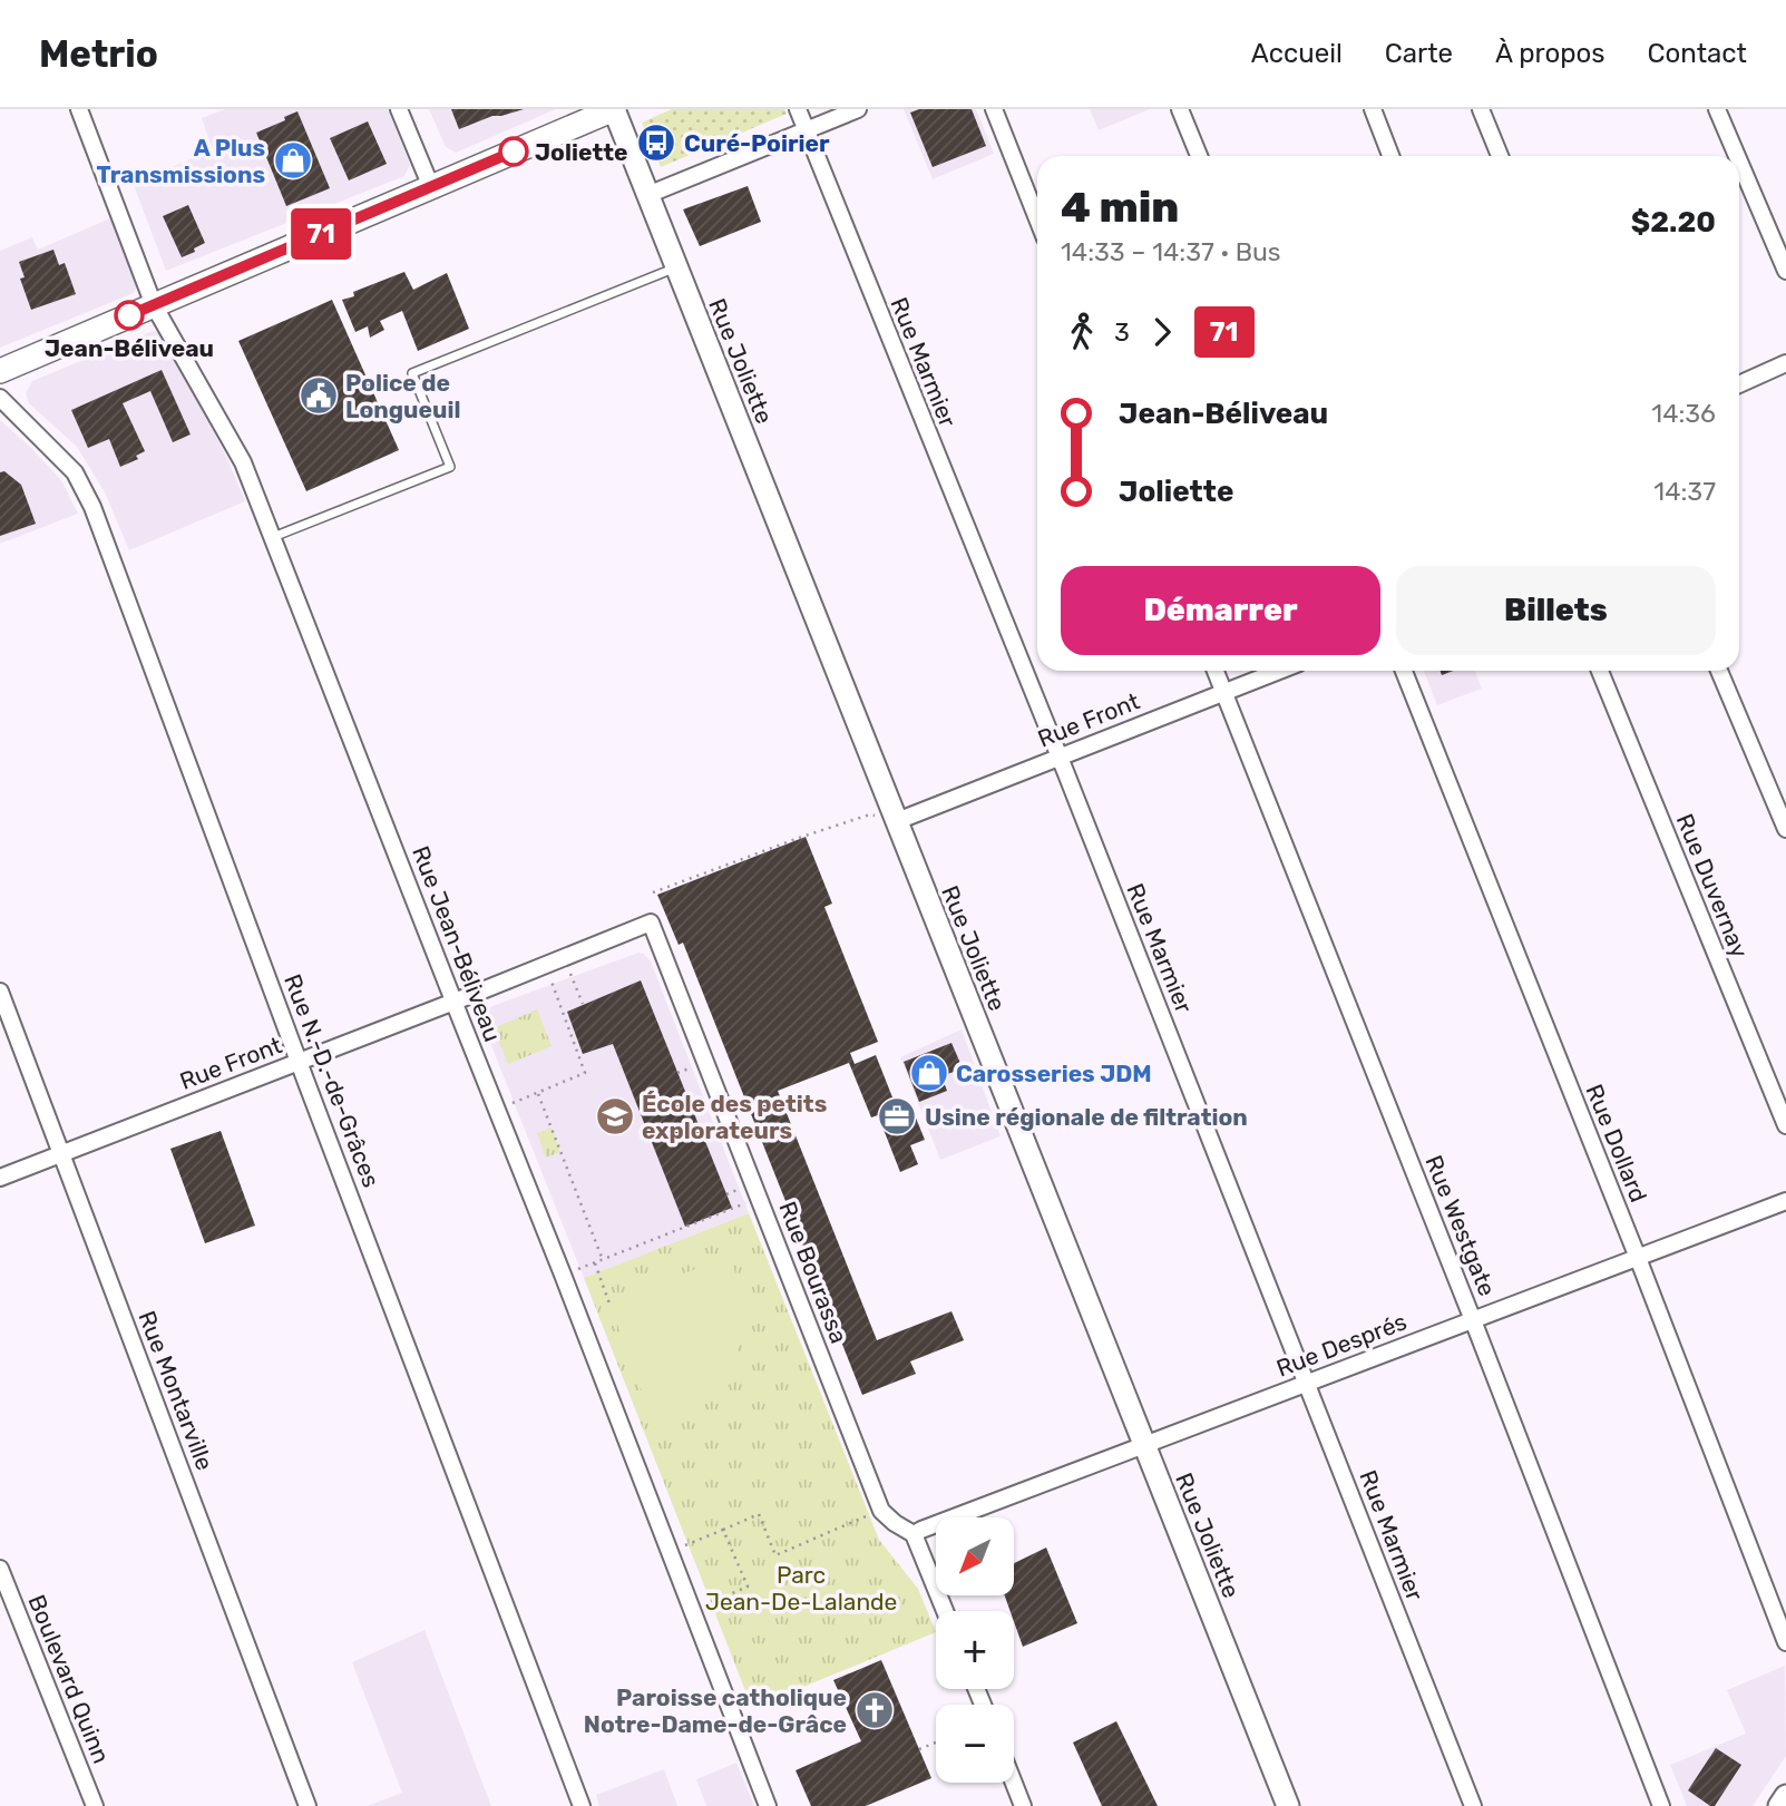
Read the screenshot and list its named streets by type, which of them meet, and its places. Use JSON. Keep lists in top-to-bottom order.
{
  "streets": {
    "street": [
      "Rue Joliette",
      "Rue Marmier",
      "Rue Front",
      "Rue Duvernay",
      "Rue Jean-Béliveau",
      "Rue N.-D.-de-Grâces",
      "Rue Dollard",
      "Rue Westgate",
      "Rue Bourassa",
      "Rue Després",
      "Rue Montarville",
      "Boulevard Quinn"
    ]
  },
  "crossings": [
    ["Rue Joliette", "Rue Front"],
    ["Rue Joliette", "Rue Després"],
    ["Rue Marmier", "Rue Front"],
    ["Rue Marmier", "Rue Després"],
    ["Rue Front", "Rue Jean-Béliveau"],
    ["Rue Front", "Rue N.-D.-de-Grâces"],
    ["Rue Front", "Rue Westgate"],
    ["Rue Front", "Rue Bourassa"],
    ["Rue Front", "Rue Montarville"],
    ["Rue Dollard", "Rue Després"],
    ["Rue Westgate", "Rue Després"],
    ["Rue Bourassa", "Rue Després"]
  ],
  "parks": ["Parc Jean-De-Lalande"],
  "places": {
    "bus stop": ["Curé-Poirier"],
    "other": ["Joliette", "Jean-Béliveau"],
    "shop": ["A Plus Transmissions", "Carosseries JDM"],
    "public building": ["Police de Longueuil"],
    "school or university": ["École des petits explorateurs"],
    "office": ["Usine régionale de filtration"],
    "church": ["Paroisse catholique Notre-Dame-de-Grâce"]
  },
  "lines": ["bus line 71"],
  "north": "bottom left",
  "page": {
    "header": "Metrio",
    "nav": [
      "Accueil",
      "Carte",
      "À propos",
      "Contact"
    ],
    "on_map": "71",
    "heading": ["4 min", "14:33 – 14:37 · Bus", "$2.20"],
    "legs": ["3", "71"],
    "list": [
      {
        "name": "Jean-Béliveau",
        "value": "14:36"
      },
      {
        "name": "Joliette",
        "value": "14:37"
      }
    ],
    "buttons": ["Démarrer", "Billets"],
    "map_buttons": ["+", "−"]
  }
}
